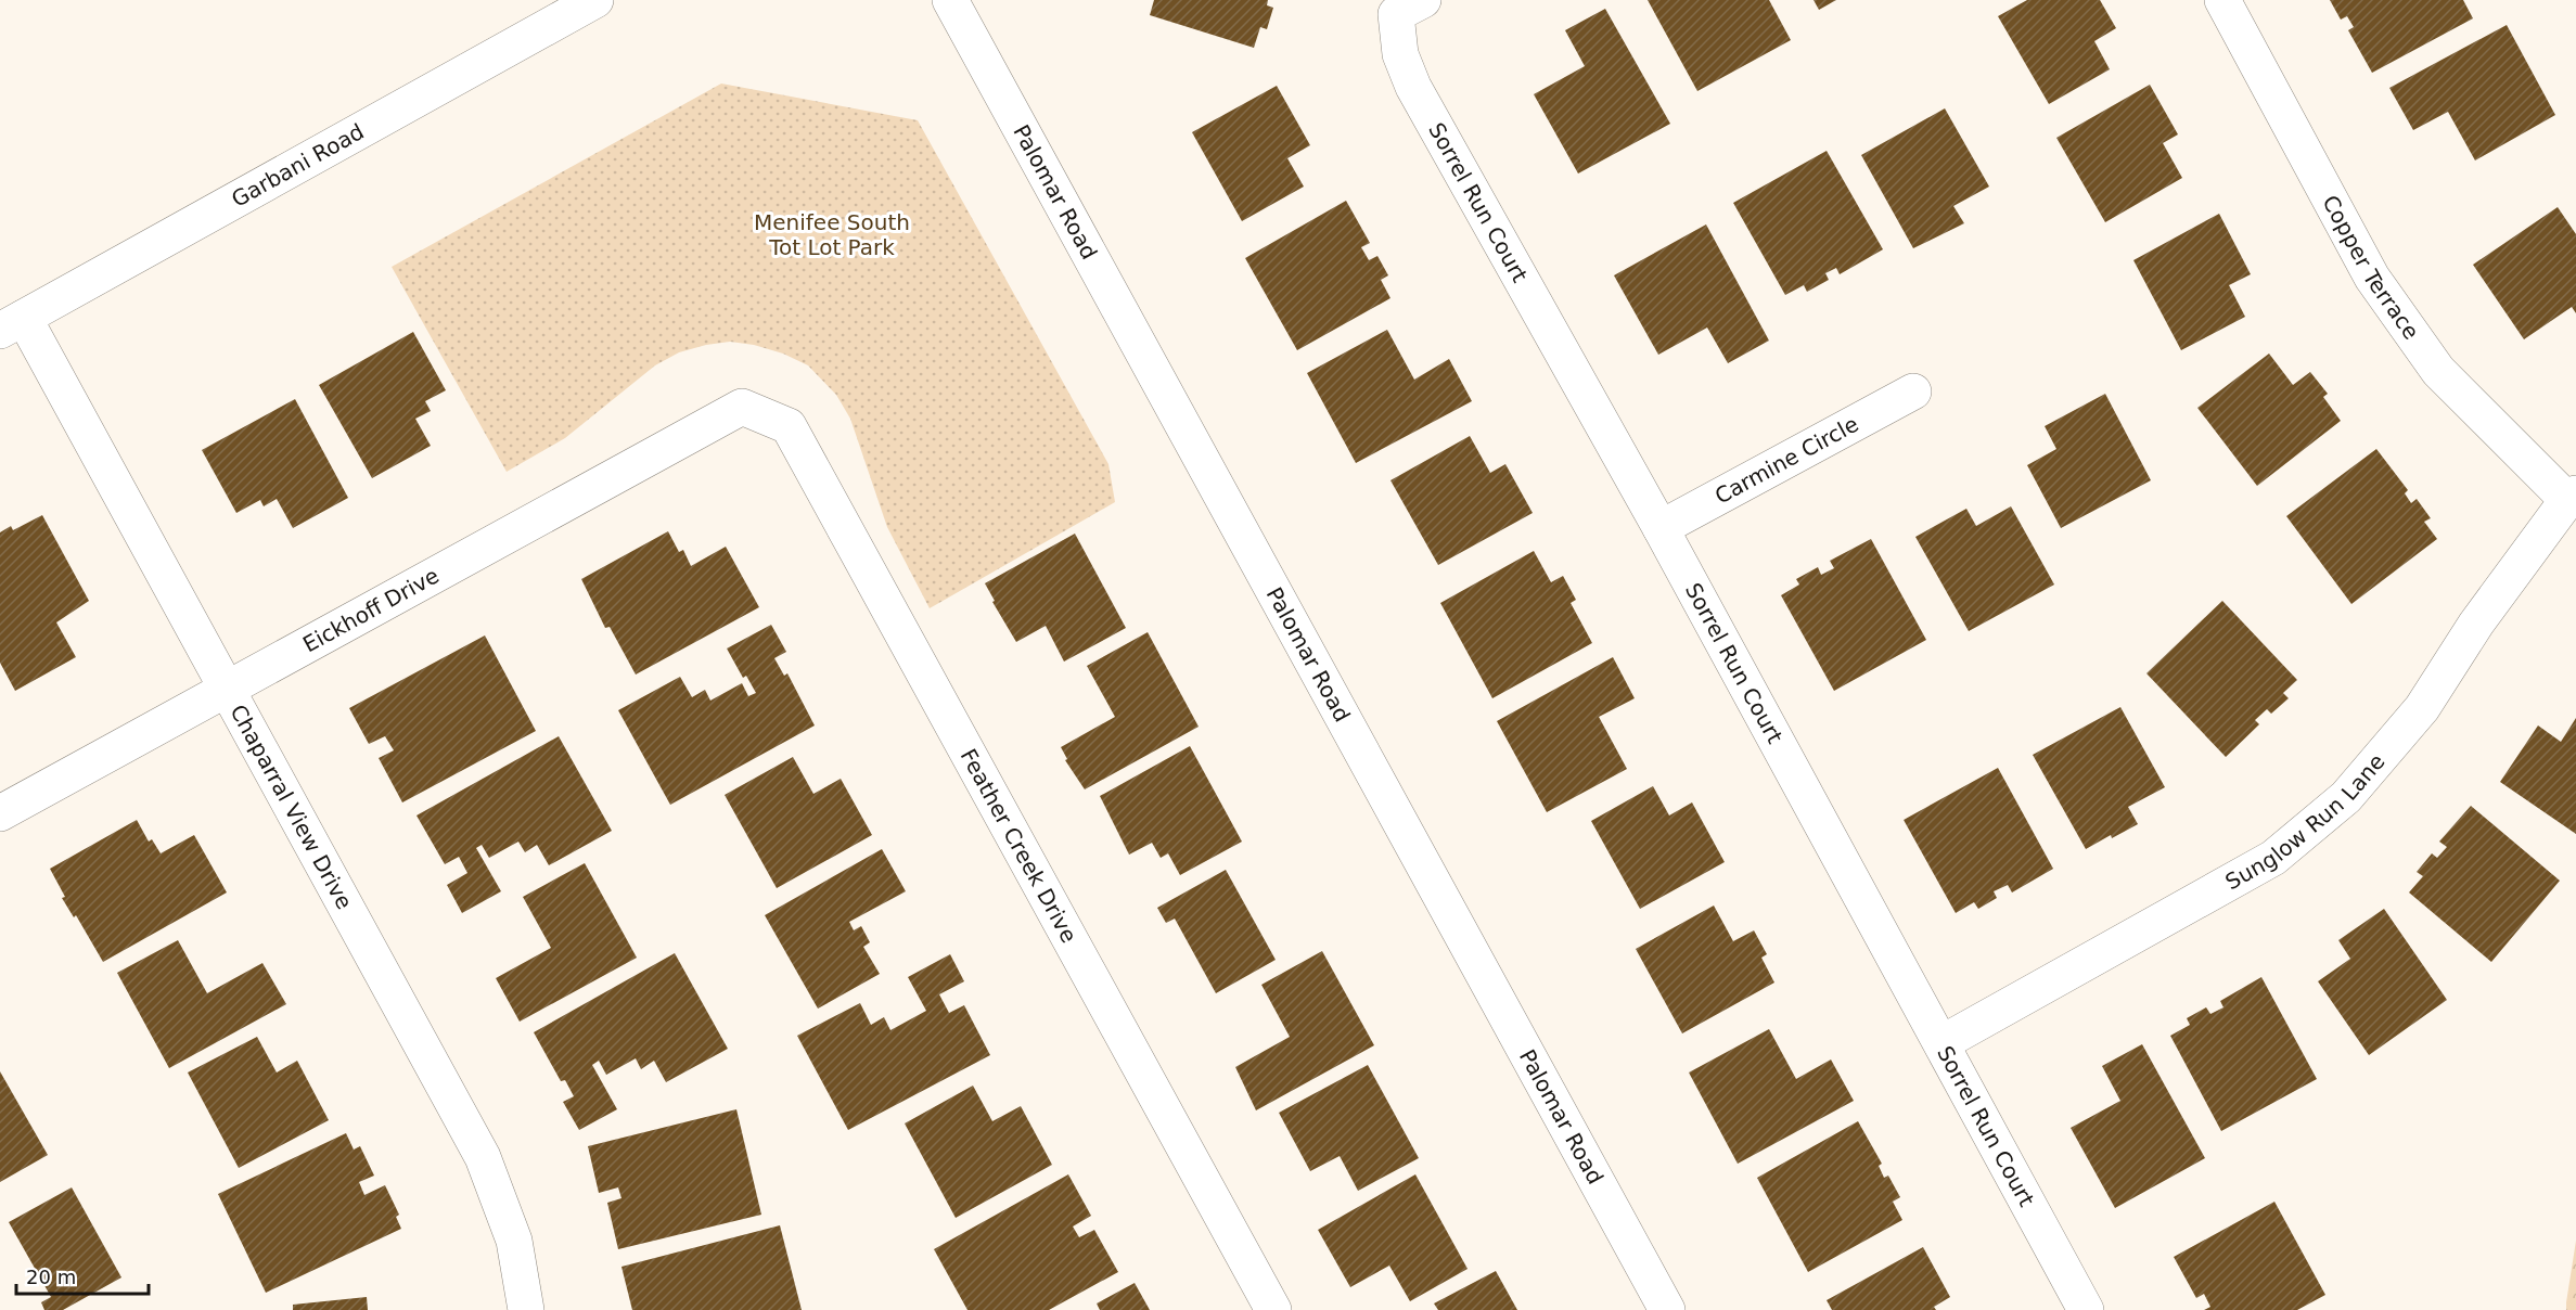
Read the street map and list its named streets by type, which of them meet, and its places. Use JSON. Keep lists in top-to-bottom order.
{
  "streets": {
    "street": [
      "Garbani Road",
      "Palomar Road",
      "Sorrel Run Court",
      "Copper Terrace",
      "Carmine Circle",
      "Eickhoff Drive",
      "Chaparral View Drive",
      "Sunglow Run Lane",
      "Feather Creek Drive"
    ]
  },
  "crossings": [
    ["Garbani Road", "Chaparral View Drive"],
    ["Sorrel Run Court", "Carmine Circle"],
    ["Sorrel Run Court", "Sunglow Run Lane"],
    ["Copper Terrace", "Sunglow Run Lane"],
    ["Eickhoff Drive", "Chaparral View Drive"],
    ["Eickhoff Drive", "Feather Creek Drive"]
  ],
  "parks": ["Menifee South Tot Lot Park"],
  "scale_bar": "20 m"
}
